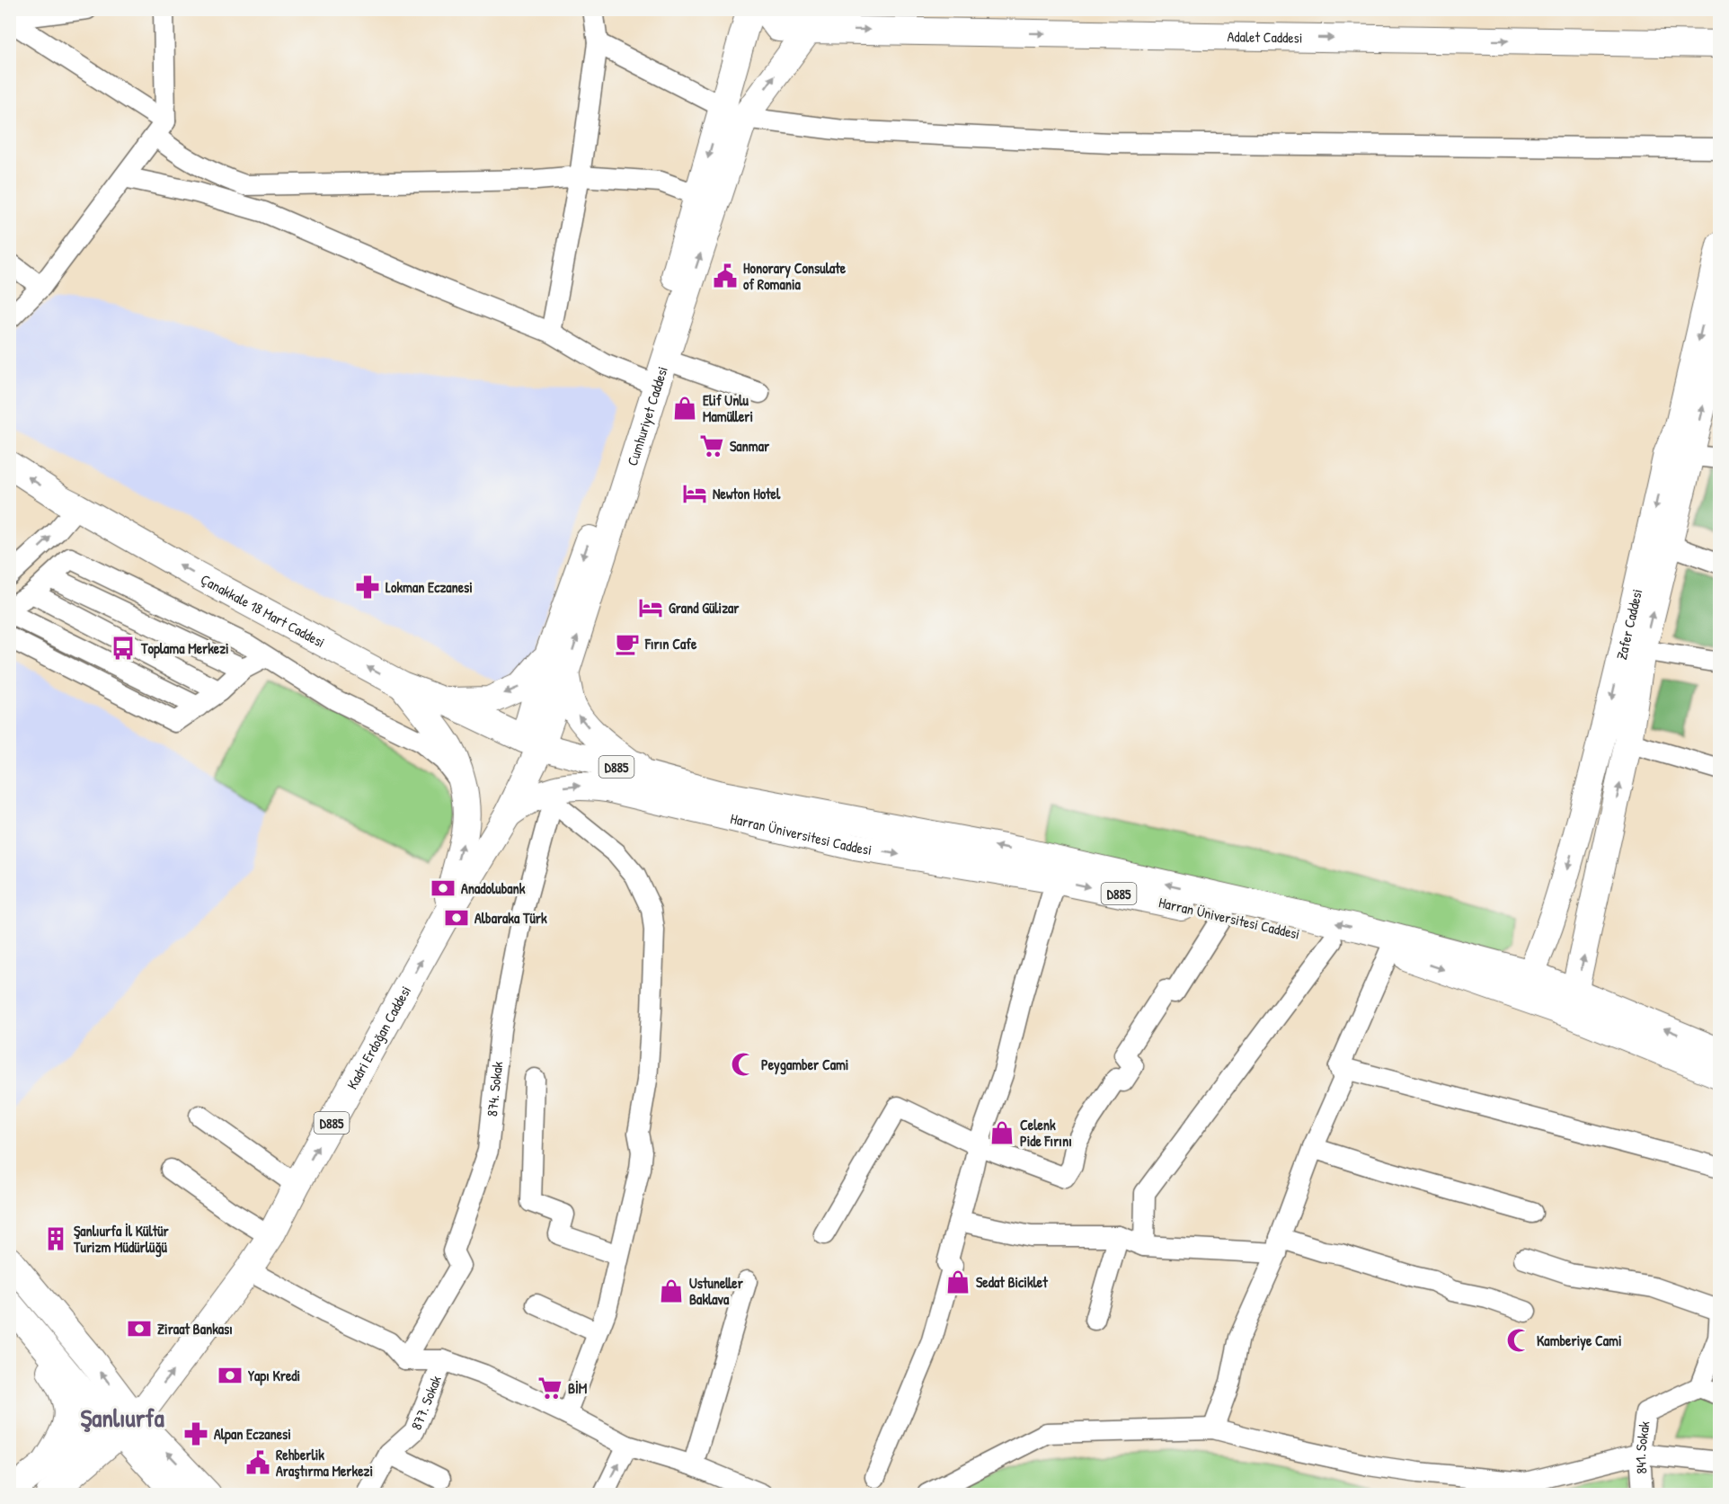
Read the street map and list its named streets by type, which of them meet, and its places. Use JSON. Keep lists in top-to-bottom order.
{
  "streets": {
    "main road": [
      "Adalet Caddesi",
      "Cumhuriyet Caddesi",
      "Çanakkale 18 Mart Caddesi",
      "Zafer Caddesi",
      "D885",
      "Harran Üniversitesi Caddesi",
      "Kadri Erdoğan Caddesi"
    ],
    "street": ["874. Sokak", "877. Sokak", "841. Sokak"]
  },
  "crossings": [
    ["Adalet Caddesi", "Cumhuriyet Caddesi"],
    ["Cumhuriyet Caddesi", "Çanakkale 18 Mart Caddesi"],
    ["Cumhuriyet Caddesi", "D885"],
    ["Cumhuriyet Caddesi", "Harran Üniversitesi Caddesi"],
    ["Cumhuriyet Caddesi", "Kadri Erdoğan Caddesi"],
    ["Çanakkale 18 Mart Caddesi", "D885"],
    ["Zafer Caddesi", "Harran Üniversitesi Caddesi"],
    ["D885", "Harran Üniversitesi Caddesi"],
    ["Harran Üniversitesi Caddesi", "Kadri Erdoğan Caddesi"]
  ],
  "one_way": ["Adalet Caddesi", "Çanakkale 18 Mart Caddesi", "Kadri Erdoğan Caddesi"],
  "districts": ["Şanlıurfa"],
  "places": {
    "public building": ["Honorary Consulate of Romania", "Rehberlik Araştırma Merkezi"],
    "shop": [
      "Elif Unlu Mamülleri",
      "Celenk Pide Fırını",
      "Sedat Biciklet",
      "Ustuneller Baklava"
    ],
    "supermarket": ["Sanmar", "BİM"],
    "hotel": ["Newton Hotel", "Grand Gülizar"],
    "pharmacy": ["Lokman Eczanesi", "Alpan Eczanesi"],
    "cafe": ["Fırın Cafe"],
    "bus stop": ["Toplama Merkezi"],
    "bank": [
      "Anadolubank",
      "Albaraka Türk",
      "Ziraat Bankası",
      "Yapı Kredi"
    ],
    "mosque": ["Peygamber Cami", "Kamberiye Cami"],
    "building": ["Şanlıurfa İl Kültür Turizm Müdürlüğü"]
  }
}
